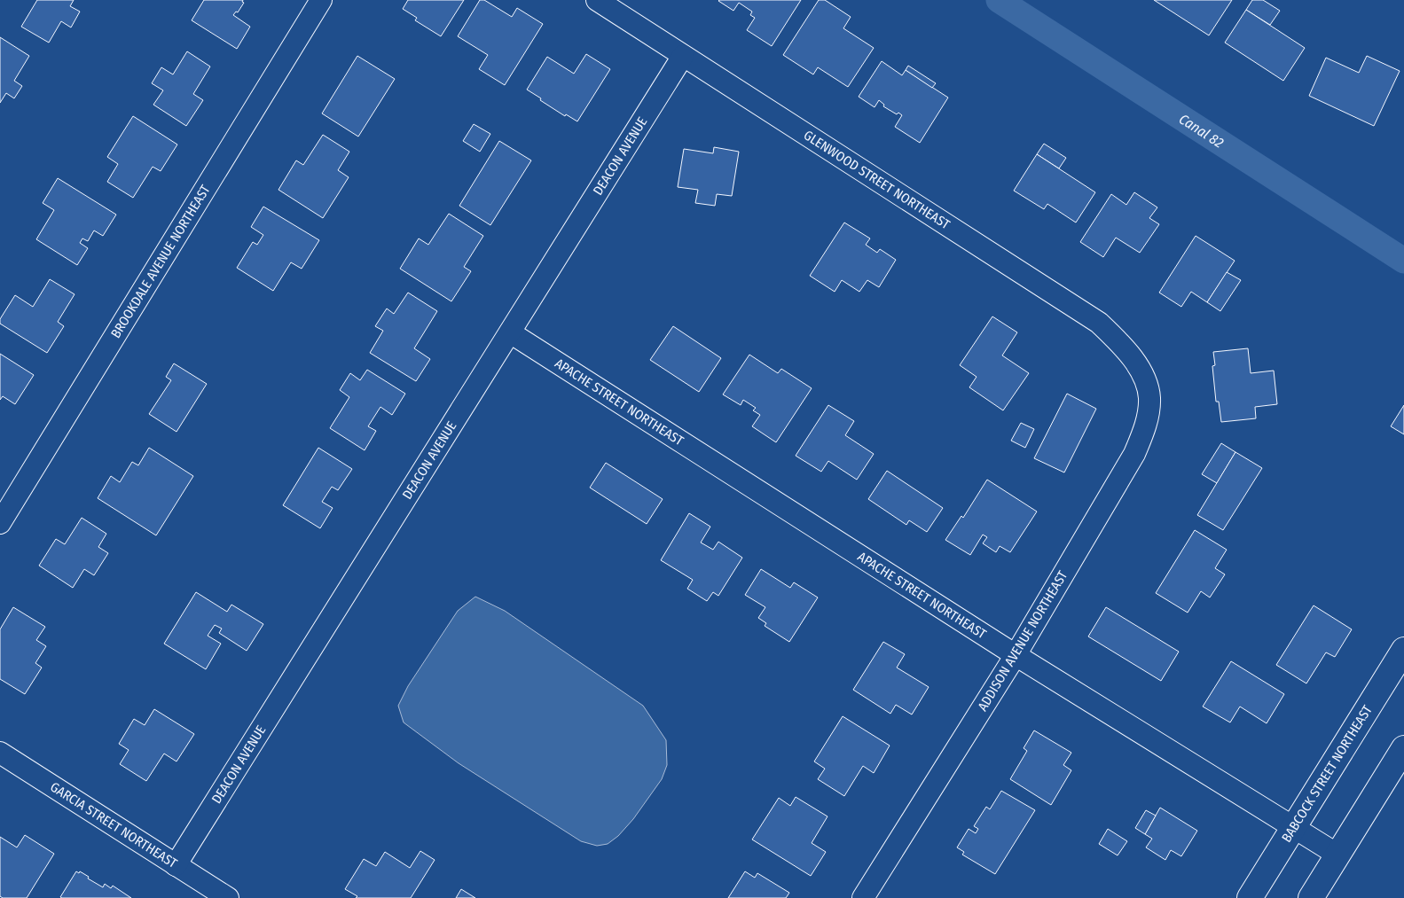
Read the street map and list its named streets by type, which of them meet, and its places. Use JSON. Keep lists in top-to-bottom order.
{
  "streets": {
    "main road": ["BABCOCK STREET NORTHEAST"],
    "street": [
      "DEACON AVENUE",
      "GLENWOOD STREET NORTHEAST",
      "BROOKDALE AVENUE NORTHEAST",
      "APACHE STREET NORTHEAST",
      "ADDISON AVENUE NORTHEAST",
      "GARCIA STREET NORTHEAST"
    ]
  },
  "crossings": [
    ["DEACON AVENUE", "GLENWOOD STREET NORTHEAST"],
    ["DEACON AVENUE", "APACHE STREET NORTHEAST"],
    ["DEACON AVENUE", "GARCIA STREET NORTHEAST"],
    ["GLENWOOD STREET NORTHEAST", "ADDISON AVENUE NORTHEAST"],
    ["APACHE STREET NORTHEAST", "ADDISON AVENUE NORTHEAST"],
    ["APACHE STREET NORTHEAST", "BABCOCK STREET NORTHEAST"]
  ],
  "water": ["Canal 82"]
}
